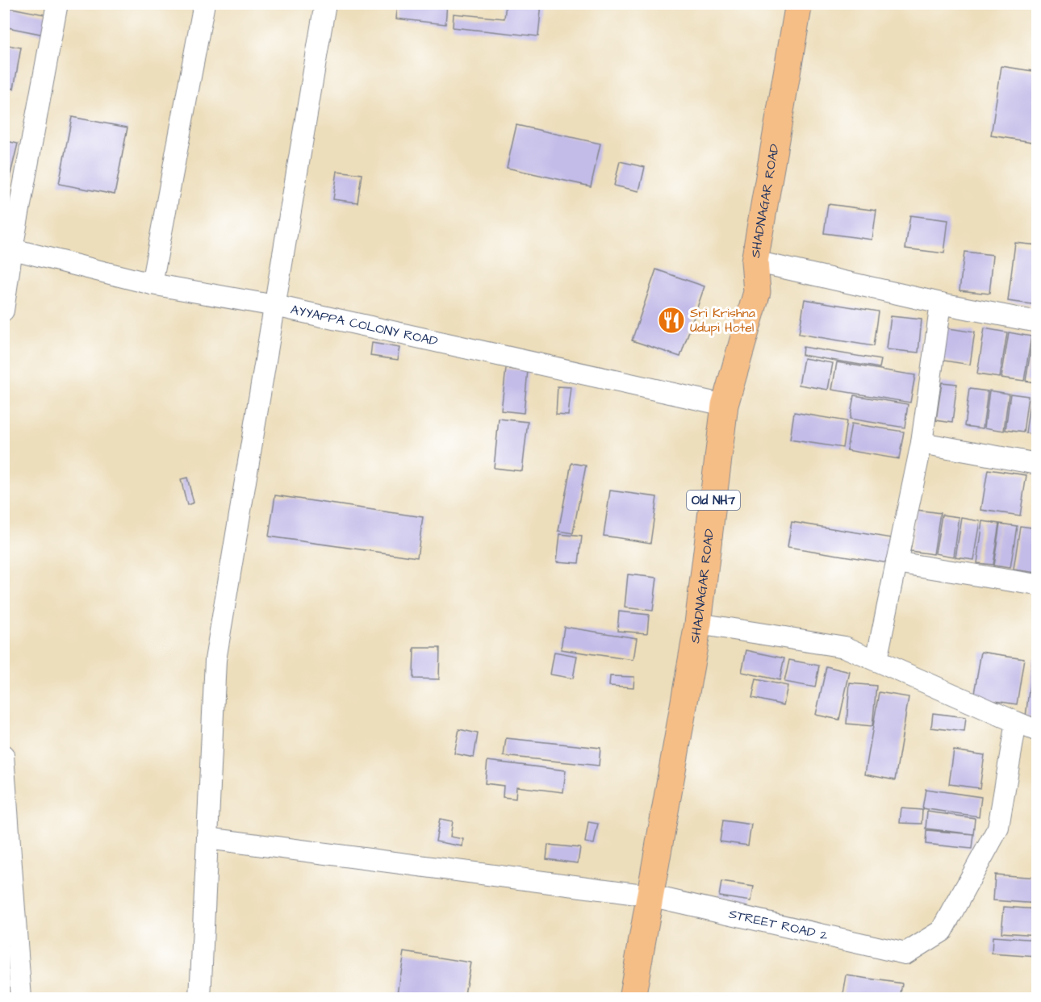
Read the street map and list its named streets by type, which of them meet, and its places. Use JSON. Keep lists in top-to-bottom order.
{
  "streets": {
    "main road": ["SHADNAGAR ROAD", "Old NH7"],
    "street": ["AYYAPPA COLONY ROAD", "STREET ROAD 2"]
  },
  "crossings": [
    ["SHADNAGAR ROAD", "AYYAPPA COLONY ROAD"],
    ["SHADNAGAR ROAD", "STREET ROAD 2"]
  ],
  "places": {
    "restaurant": ["Sri Krishna Udupi Hotel"]
  }
}
